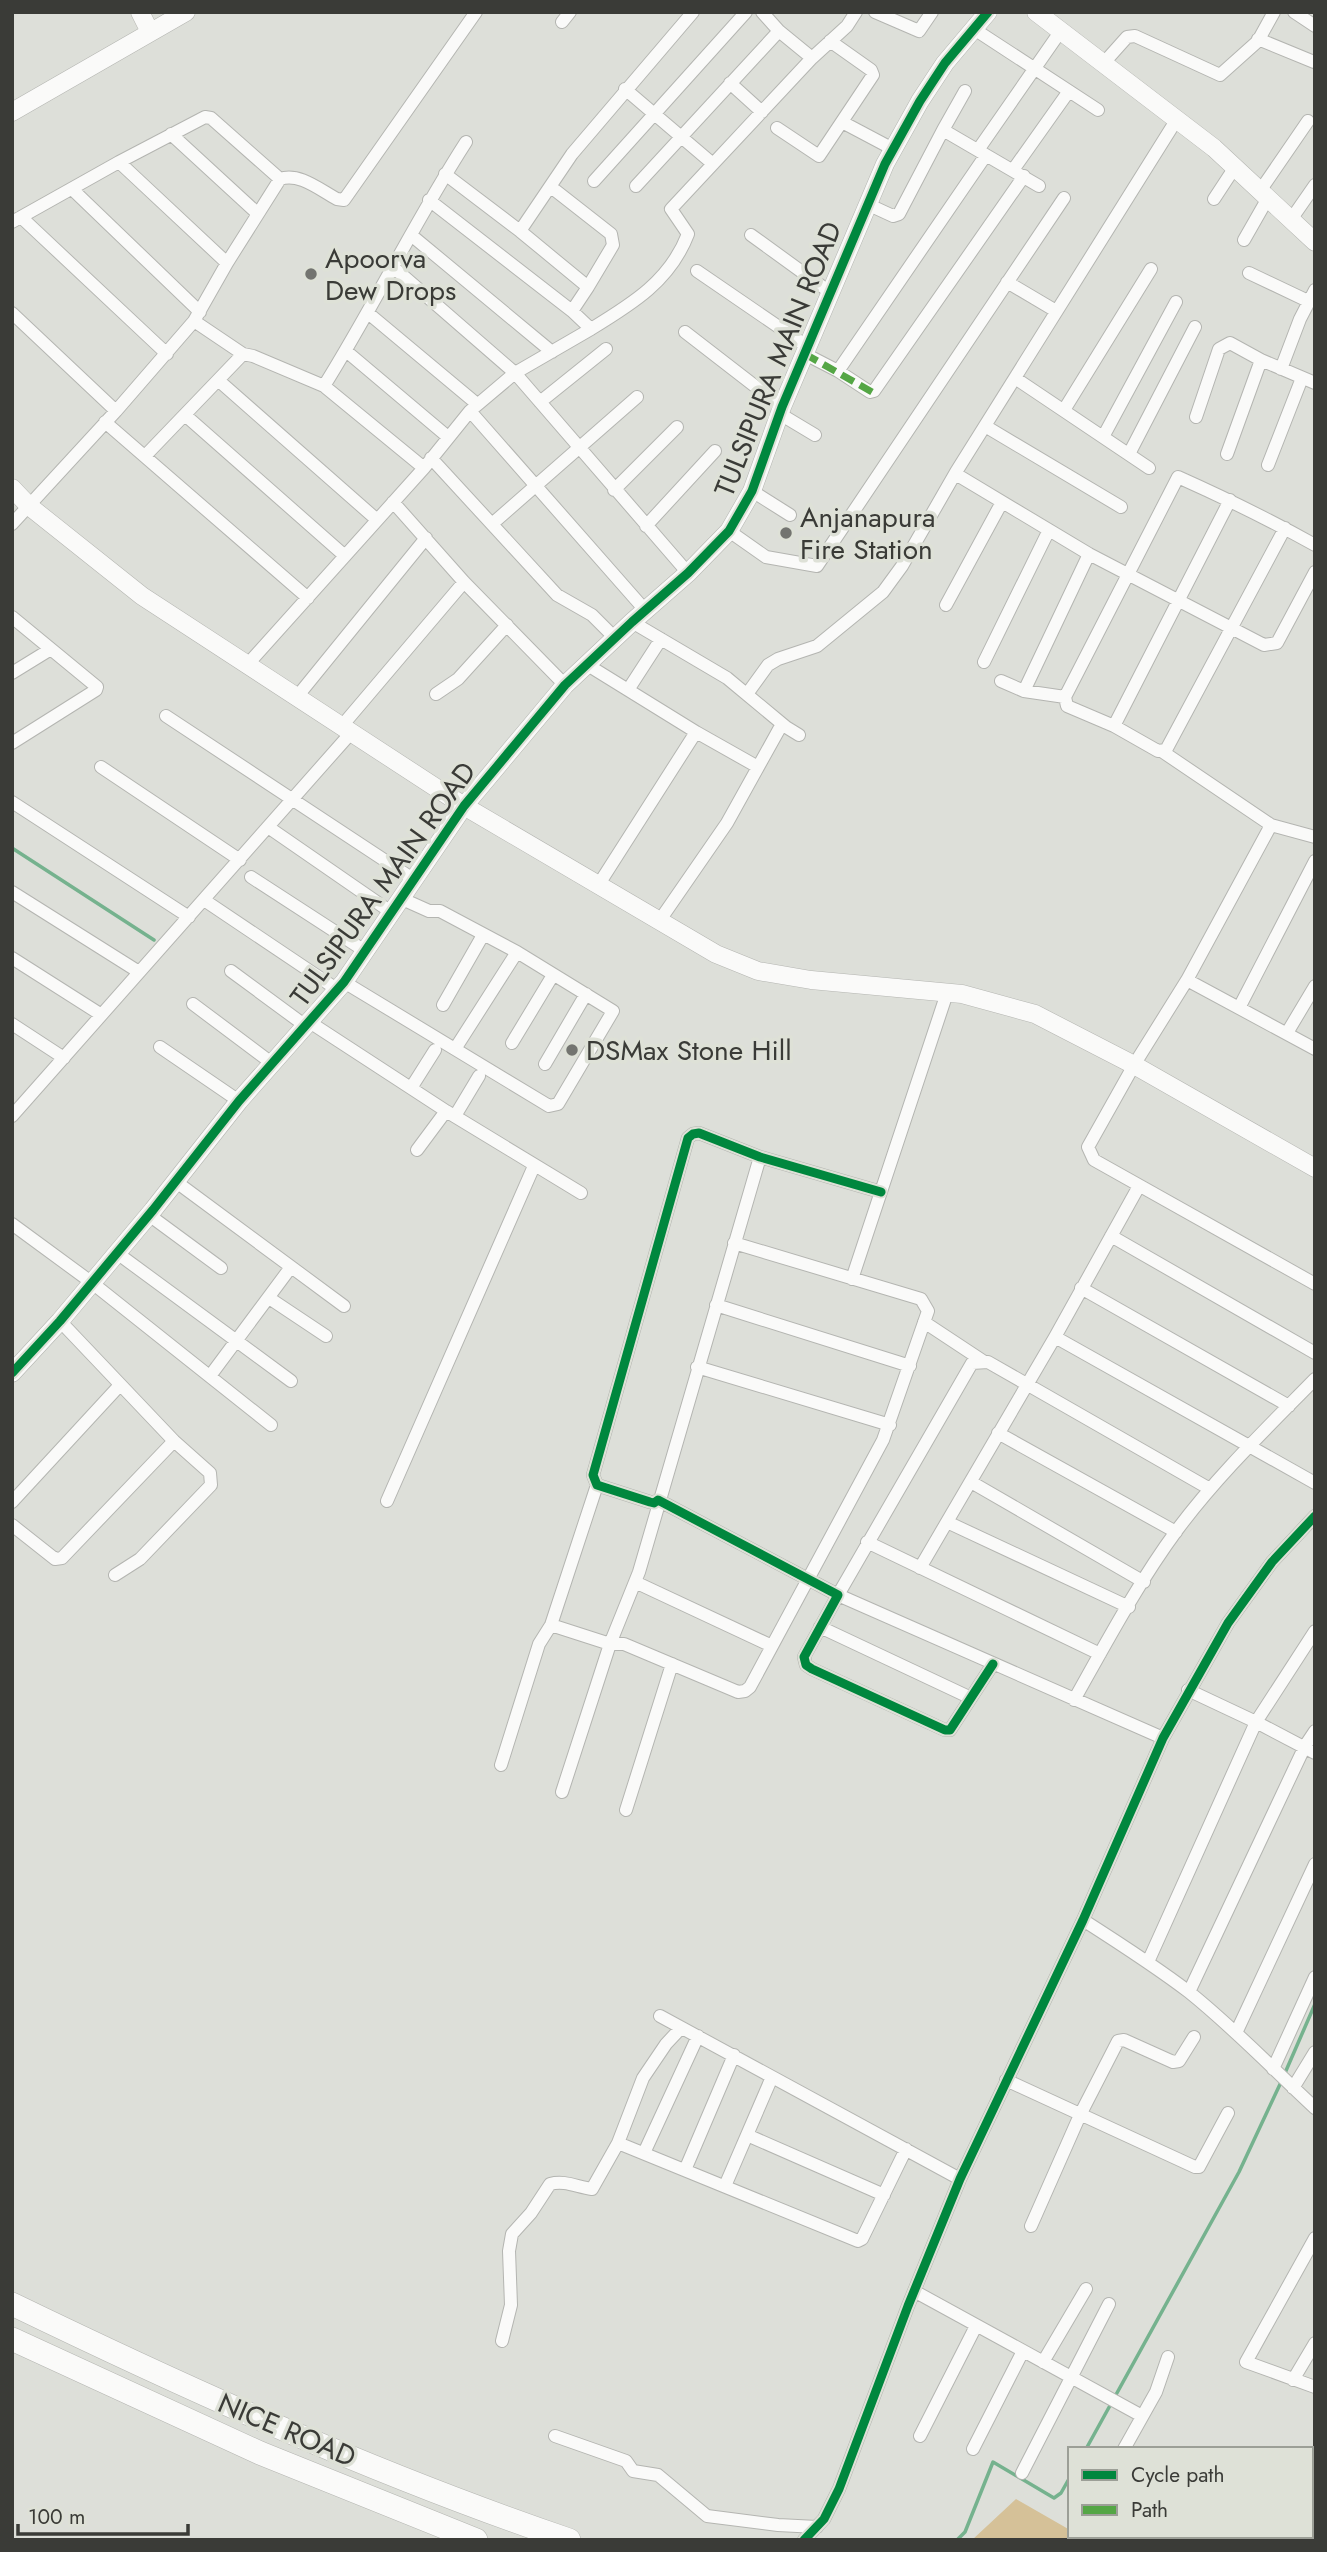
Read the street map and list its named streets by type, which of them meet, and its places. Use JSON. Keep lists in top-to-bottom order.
{
  "streets": {
    "highway": ["NICE ROAD"],
    "street": ["TULSIPURA MAIN ROAD"]
  },
  "places": ["Apoorva Dew Drops", "Anjanapura Fire Station", "DSMax Stone Hill"],
  "legend": ["Cycle path", "Path"],
  "scale_bar": "100 m"
}
